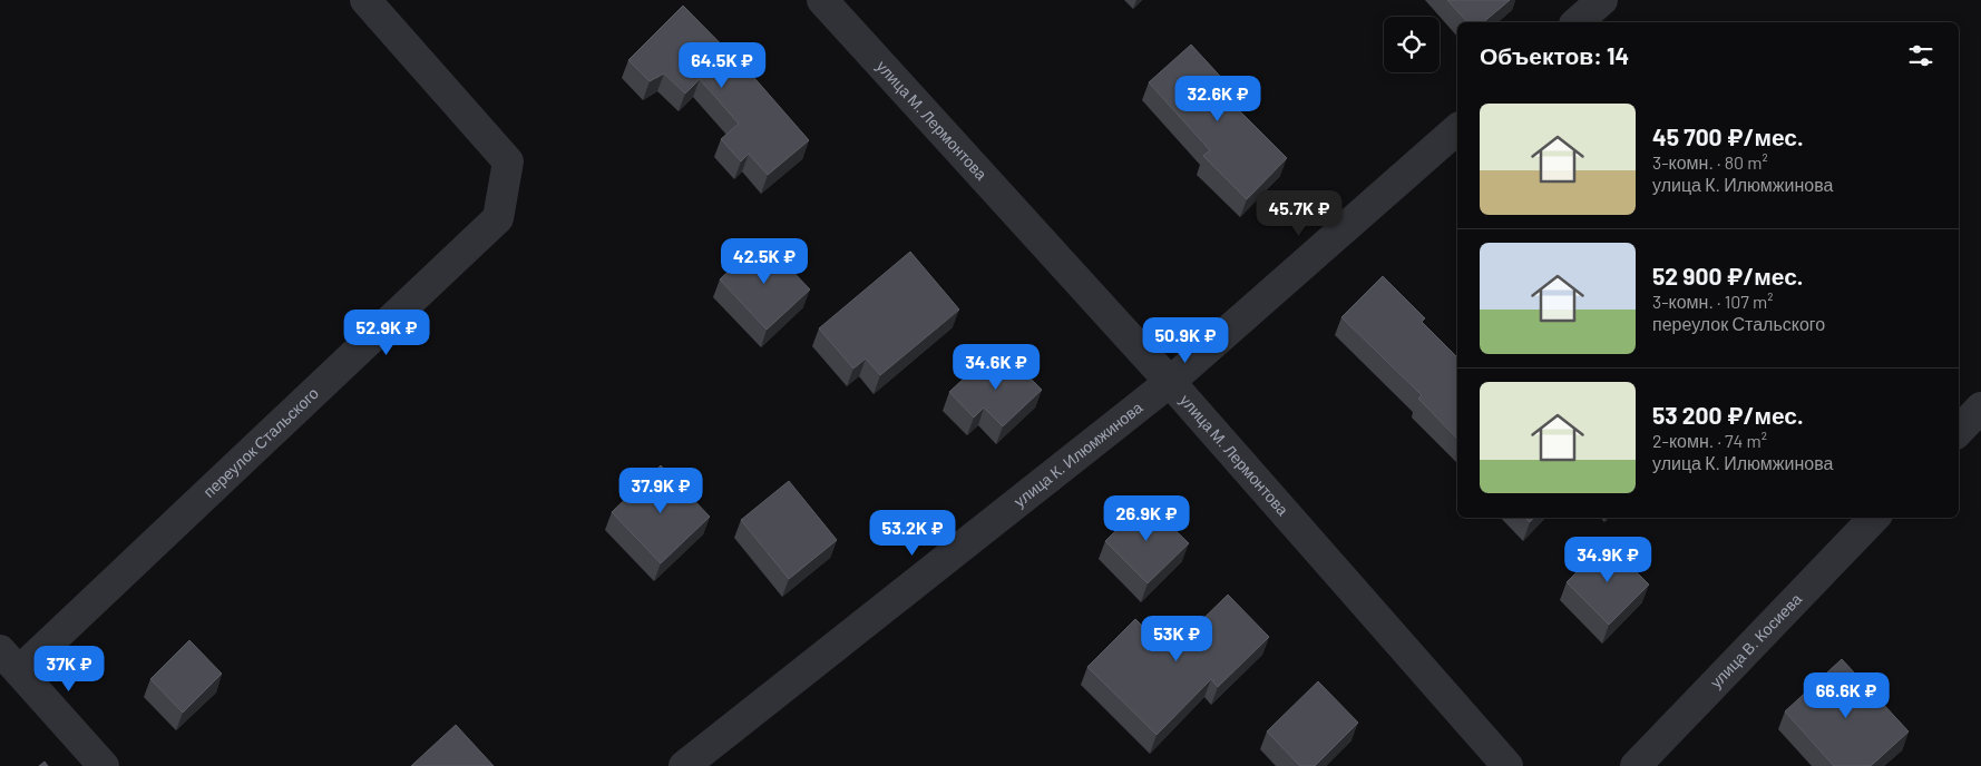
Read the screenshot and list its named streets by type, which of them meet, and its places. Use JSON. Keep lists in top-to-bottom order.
{
  "streets": {
    "street": [
      "улица М. Лермонтова",
      "переулок Стальского",
      "улица К. Илюмжинова",
      "улица В. Косиева"
    ]
  },
  "crossings": [
    ["улица М. Лермонтова", "улица К. Илюмжинова"]
  ],
  "page": {
    "heading": "Объектов: 14",
    "price": [
      "64.5K ₽",
      "32.6K ₽",
      "45.7K ₽",
      "42.5K ₽",
      "52.9K ₽",
      "50.9K ₽",
      "34.6K ₽",
      "37.9K ₽",
      "26.9K ₽",
      "53.2K ₽",
      "34.9K ₽",
      "53K ₽",
      "37K ₽",
      "66.6K ₽"
    ],
    "list": [
      {
        "name": "45 700 ₽/мес.",
        "note": "3-комн. · 80 m² · улица К. Илюмжинова"
      },
      {
        "name": "52 900 ₽/мес.",
        "note": "3-комн. · 107 m² · переулок Стальского"
      },
      {
        "name": "53 200 ₽/мес.",
        "note": "2-комн. · 74 m² · улица К. Илюмжинова"
      }
    ]
  }
}
